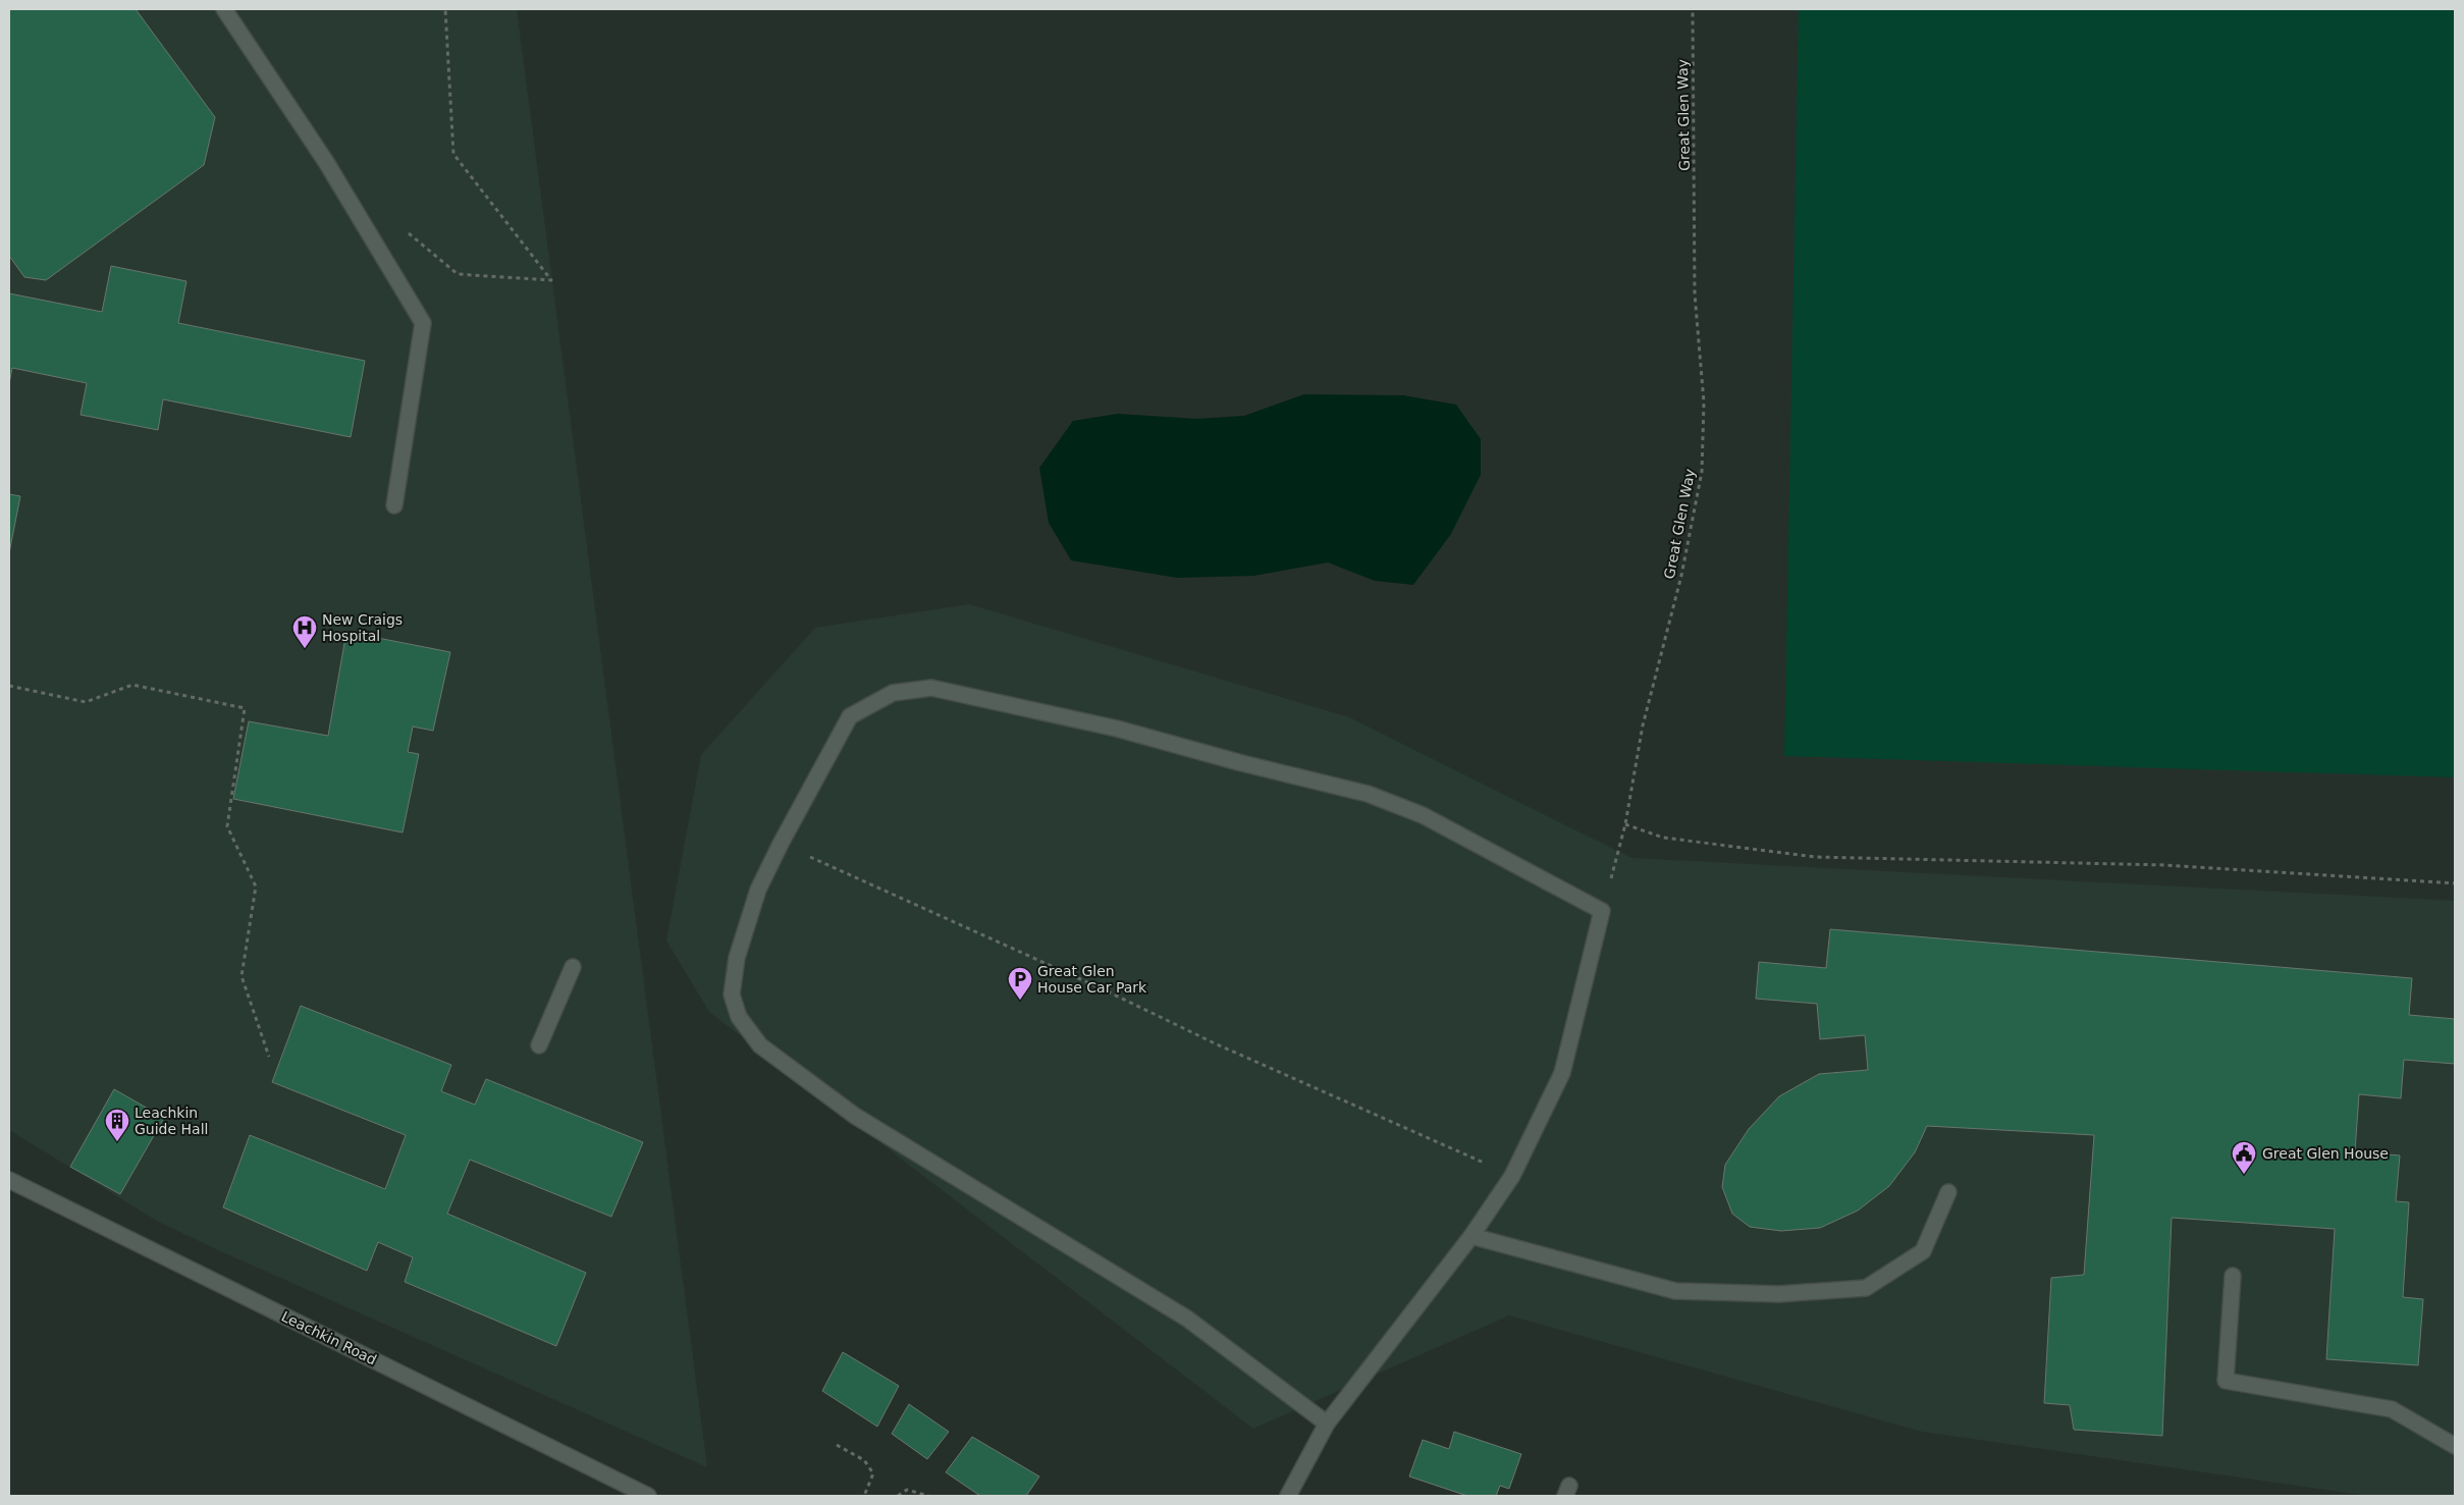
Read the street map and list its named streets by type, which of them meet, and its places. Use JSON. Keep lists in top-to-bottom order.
{
  "streets": {
    "street": ["Leachkin Road"],
    "path": ["Great Glen Way"]
  },
  "places": {
    "hospital": ["New Craigs Hospital"],
    "parking": ["Great Glen House Car Park"],
    "building": ["Leachkin Guide Hall"],
    "public building": ["Great Glen House"]
  }
}
